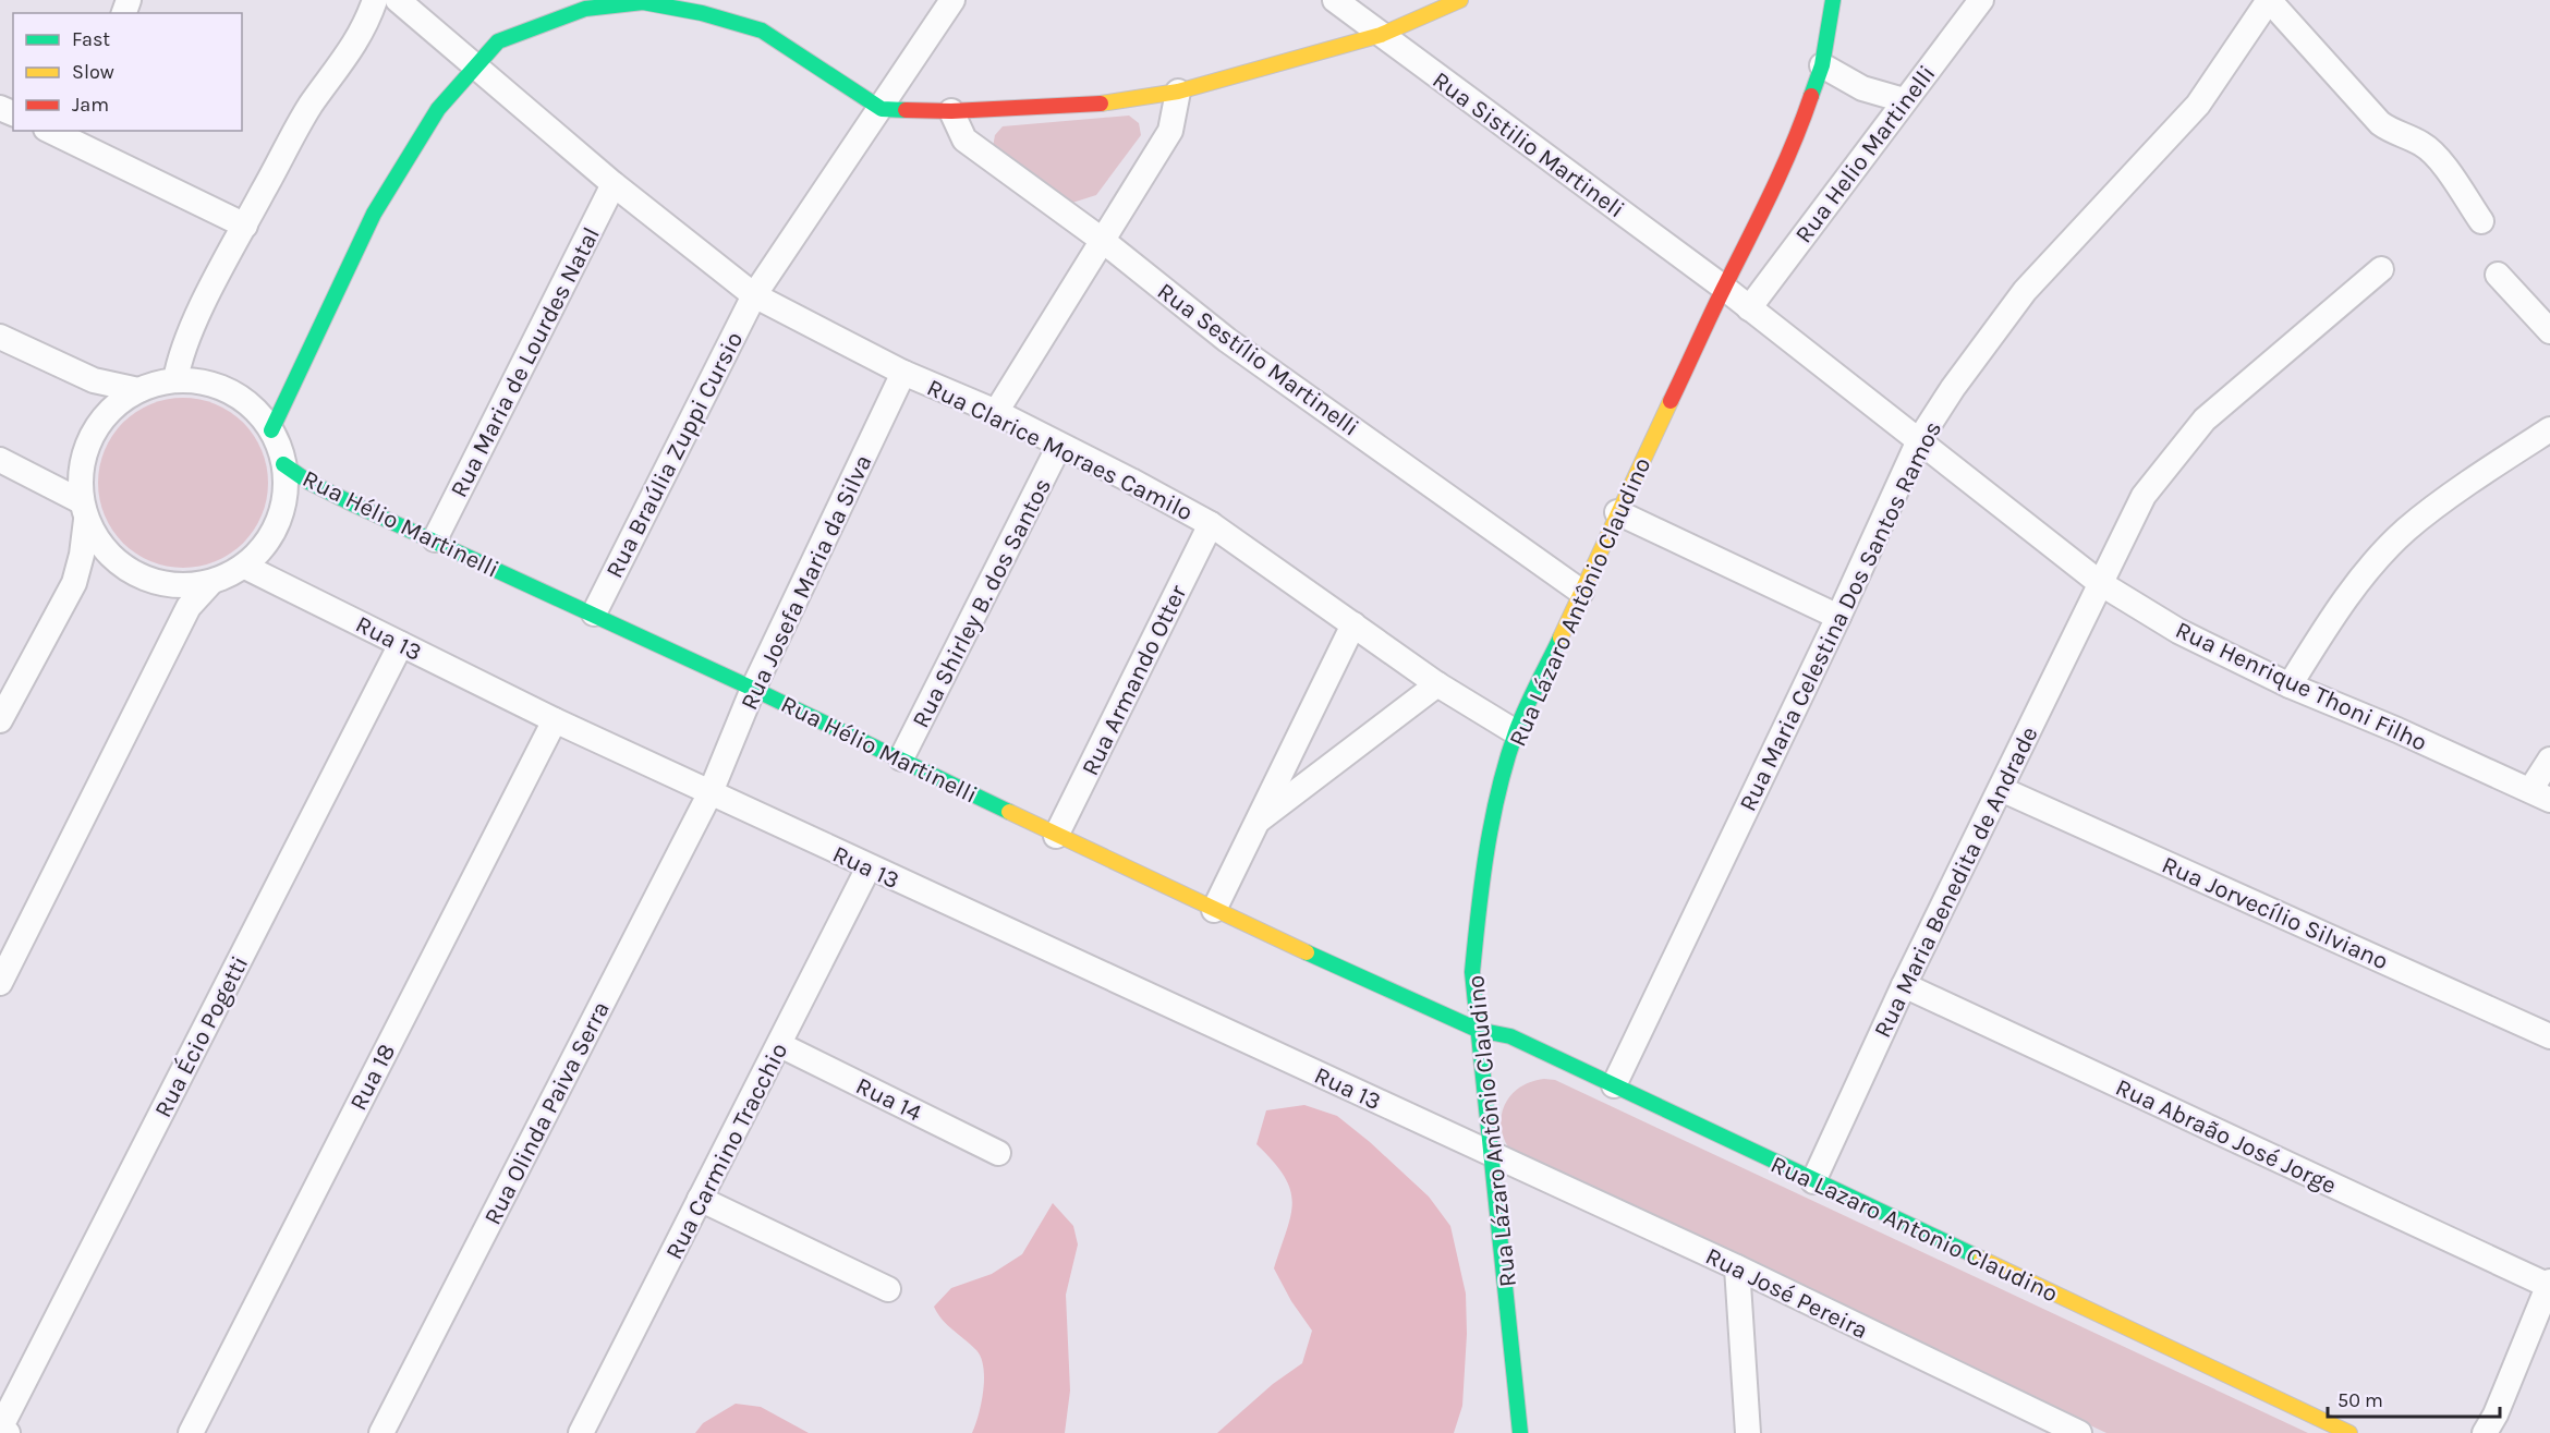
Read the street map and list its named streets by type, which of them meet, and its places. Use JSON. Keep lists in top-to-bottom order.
{
  "streets": {
    "street": [
      "Rua Sistilio Martineli",
      "Rua Helio Martinelli",
      "Rua Sestílio Martinelli",
      "Rua Maria de Lourdes Natal",
      "Rua Clarice Moraes Camilo",
      "Rua Braúlia Zuppi Cursio",
      "Rua Hélio Martinelli",
      "Rua Josefa Maria da Silva",
      "Rua Lázaro Antônio Claudino",
      "Rua Shirley B. dos Santos",
      "Rua Maria Celestina Dos Santos Ramos",
      "Rua 13",
      "Rua Armando Otter",
      "Rua Henrique Thoni Filho",
      "Rua Maria Benedita de Andrade",
      "Rua Jorvecílio Silviano",
      "Rua Écio Pogetti",
      "Rua 18",
      "Rua 14",
      "Rua Olinda Paiva Serra",
      "Rua Abraão José Jorge",
      "Rua Carmino Tracchio",
      "Rua Lazaro Antonio Claudino",
      "Rua José Pereira"
    ]
  },
  "crossings": [
    ["Rua Sistilio Martineli", "Rua Lázaro Antônio Claudino"],
    ["Rua Sistilio Martineli", "Rua Henrique Thoni Filho"],
    ["Rua Helio Martinelli", "Rua Henrique Thoni Filho"],
    ["Rua Sestílio Martinelli", "Rua Lázaro Antônio Claudino"],
    ["Rua Maria de Lourdes Natal", "Rua Clarice Moraes Camilo"],
    ["Rua Maria de Lourdes Natal", "Rua Hélio Martinelli"],
    ["Rua Clarice Moraes Camilo", "Rua Braúlia Zuppi Cursio"],
    ["Rua Clarice Moraes Camilo", "Rua Josefa Maria da Silva"],
    ["Rua Clarice Moraes Camilo", "Rua Lázaro Antônio Claudino"],
    ["Rua Clarice Moraes Camilo", "Rua Shirley B. dos Santos"],
    ["Rua Clarice Moraes Camilo", "Rua Armando Otter"],
    ["Rua Braúlia Zuppi Cursio", "Rua Hélio Martinelli"],
    ["Rua Hélio Martinelli", "Rua Josefa Maria da Silva"],
    ["Rua Hélio Martinelli", "Rua Lázaro Antônio Claudino"],
    ["Rua Hélio Martinelli", "Rua Shirley B. dos Santos"],
    ["Rua Hélio Martinelli", "Rua 13"],
    ["Rua Hélio Martinelli", "Rua Armando Otter"],
    ["Rua Hélio Martinelli", "Rua Lazaro Antonio Claudino"],
    ["Rua Josefa Maria da Silva", "Rua 13"],
    ["Rua Josefa Maria da Silva", "Rua Olinda Paiva Serra"],
    ["Rua Lázaro Antônio Claudino", "Rua 13"],
    ["Rua Lázaro Antônio Claudino", "Rua Henrique Thoni Filho"],
    ["Rua Lázaro Antônio Claudino", "Rua Lazaro Antonio Claudino"],
    ["Rua Lázaro Antônio Claudino", "Rua José Pereira"],
    ["Rua Maria Celestina Dos Santos Ramos", "Rua Henrique Thoni Filho"],
    ["Rua Maria Celestina Dos Santos Ramos", "Rua Lazaro Antonio Claudino"],
    ["Rua 13", "Rua Écio Pogetti"],
    ["Rua 13", "Rua 18"],
    ["Rua 13", "Rua Olinda Paiva Serra"],
    ["Rua 13", "Rua Carmino Tracchio"],
    ["Rua 13", "Rua José Pereira"],
    ["Rua Henrique Thoni Filho", "Rua Maria Benedita de Andrade"],
    ["Rua Maria Benedita de Andrade", "Rua Jorvecílio Silviano"],
    ["Rua Maria Benedita de Andrade", "Rua Abraão José Jorge"],
    ["Rua Maria Benedita de Andrade", "Rua Lazaro Antonio Claudino"],
    ["Rua 14", "Rua Carmino Tracchio"]
  ],
  "legend": ["Fast", "Slow", "Jam"],
  "scale_bar": "50 m"
}
